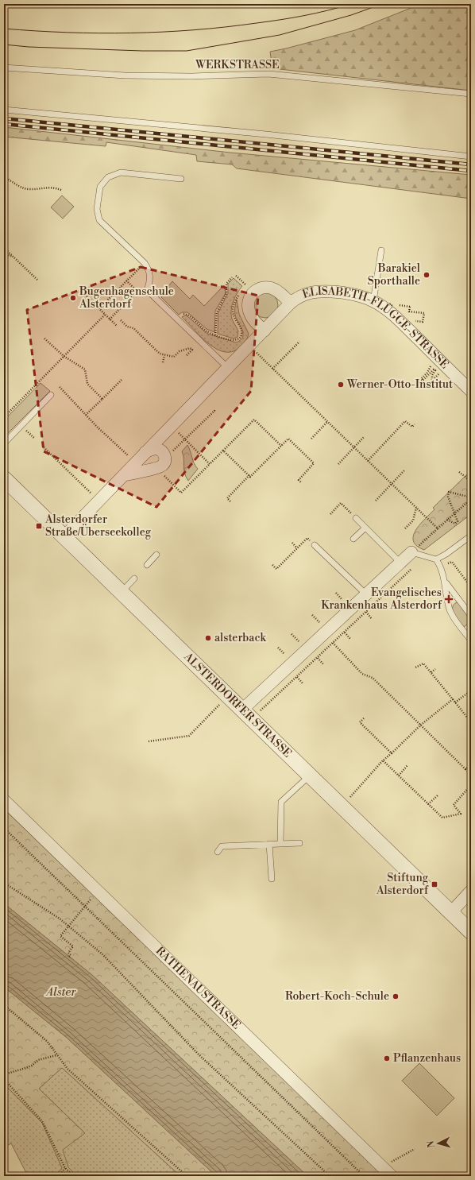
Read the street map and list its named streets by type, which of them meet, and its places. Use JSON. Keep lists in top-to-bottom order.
{
  "streets": {
    "street": ["ELISABETH-FLÜGGE-STRASSE", "ALSTERDORFER STRASSE", "RATHENAUSTRASSE"],
    "lane": ["WERKSTRASSE"]
  },
  "crossings": [
    ["ELISABETH-FLÜGGE-STRASSE", "ALSTERDORFER STRASSE"]
  ],
  "water": ["Alster"],
  "places": {
    "other": [
      "Barakiel Sporthalle",
      "Bugenhagenschule Alsterdorf",
      "Werner-Otto-Institut",
      "alsterback",
      "Robert-Koch-Schule",
      "Pflanzenhaus"
    ],
    "transit": ["Alsterdorfer Straße/Überseekolleg", "Stiftung Alsterdorf"],
    "health": ["Evangelisches Krankenhaus Alsterdorf"]
  },
  "north": "left"
}
